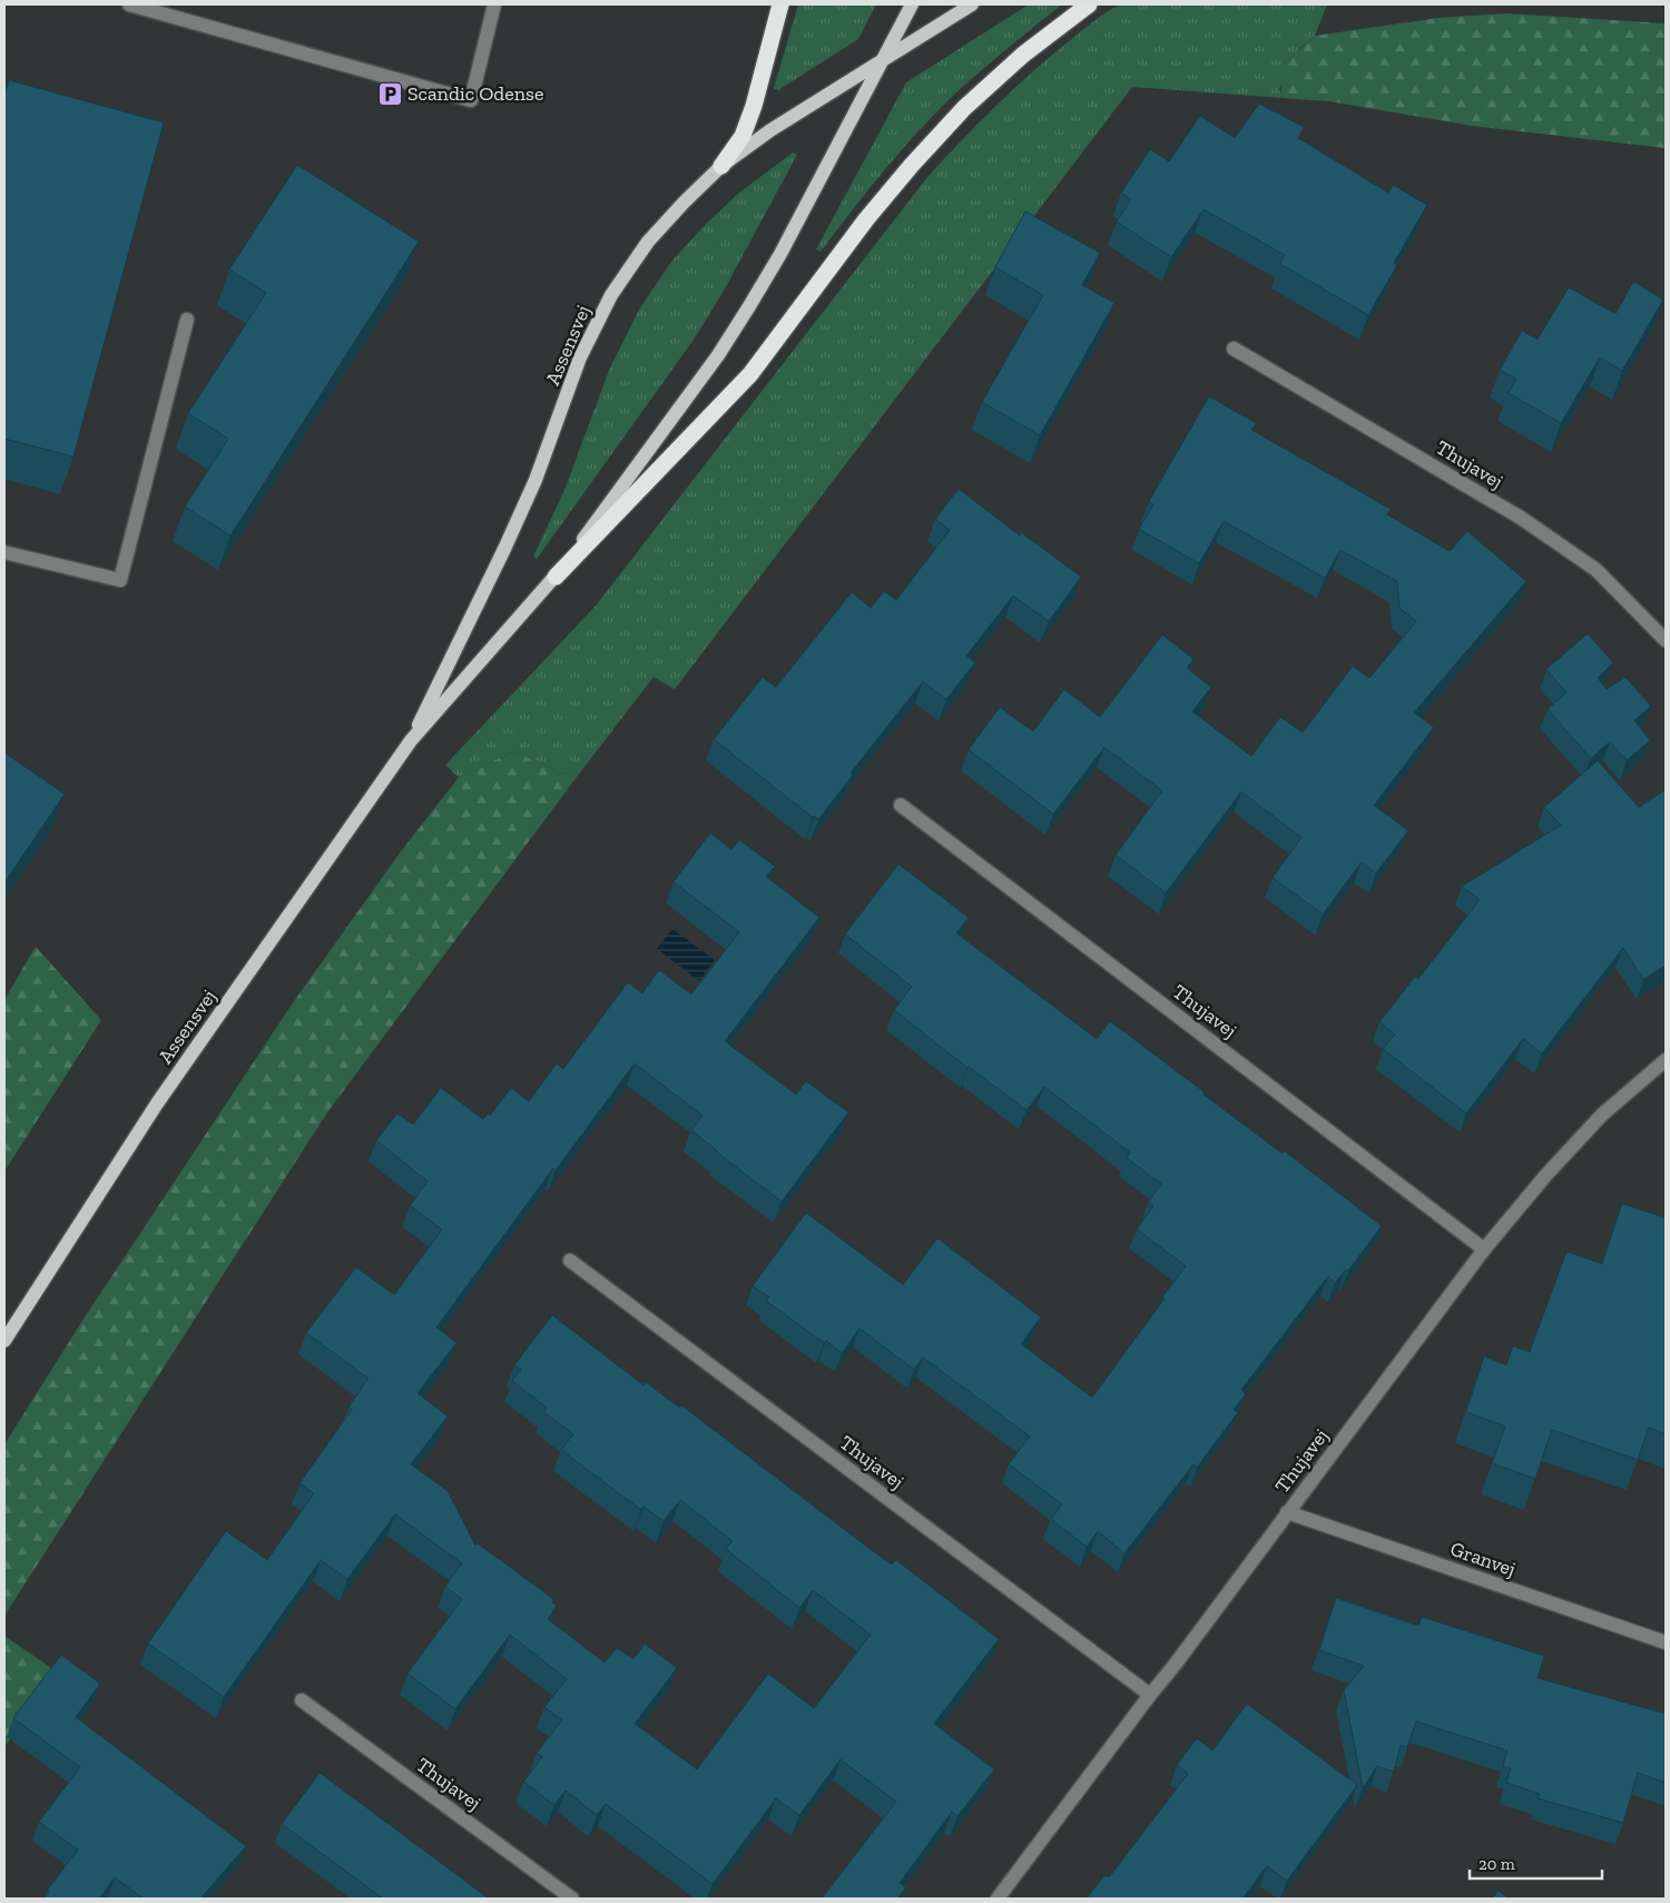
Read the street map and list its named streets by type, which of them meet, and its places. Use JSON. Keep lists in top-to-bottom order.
{
  "streets": {
    "main road": ["Assensvej"],
    "street": ["Thujavej", "Granvej"]
  },
  "crossings": [
    ["Thujavej", "Granvej"]
  ],
  "places": {
    "parking": ["Scandic Odense"]
  },
  "scale_bar": "20 m"
}
